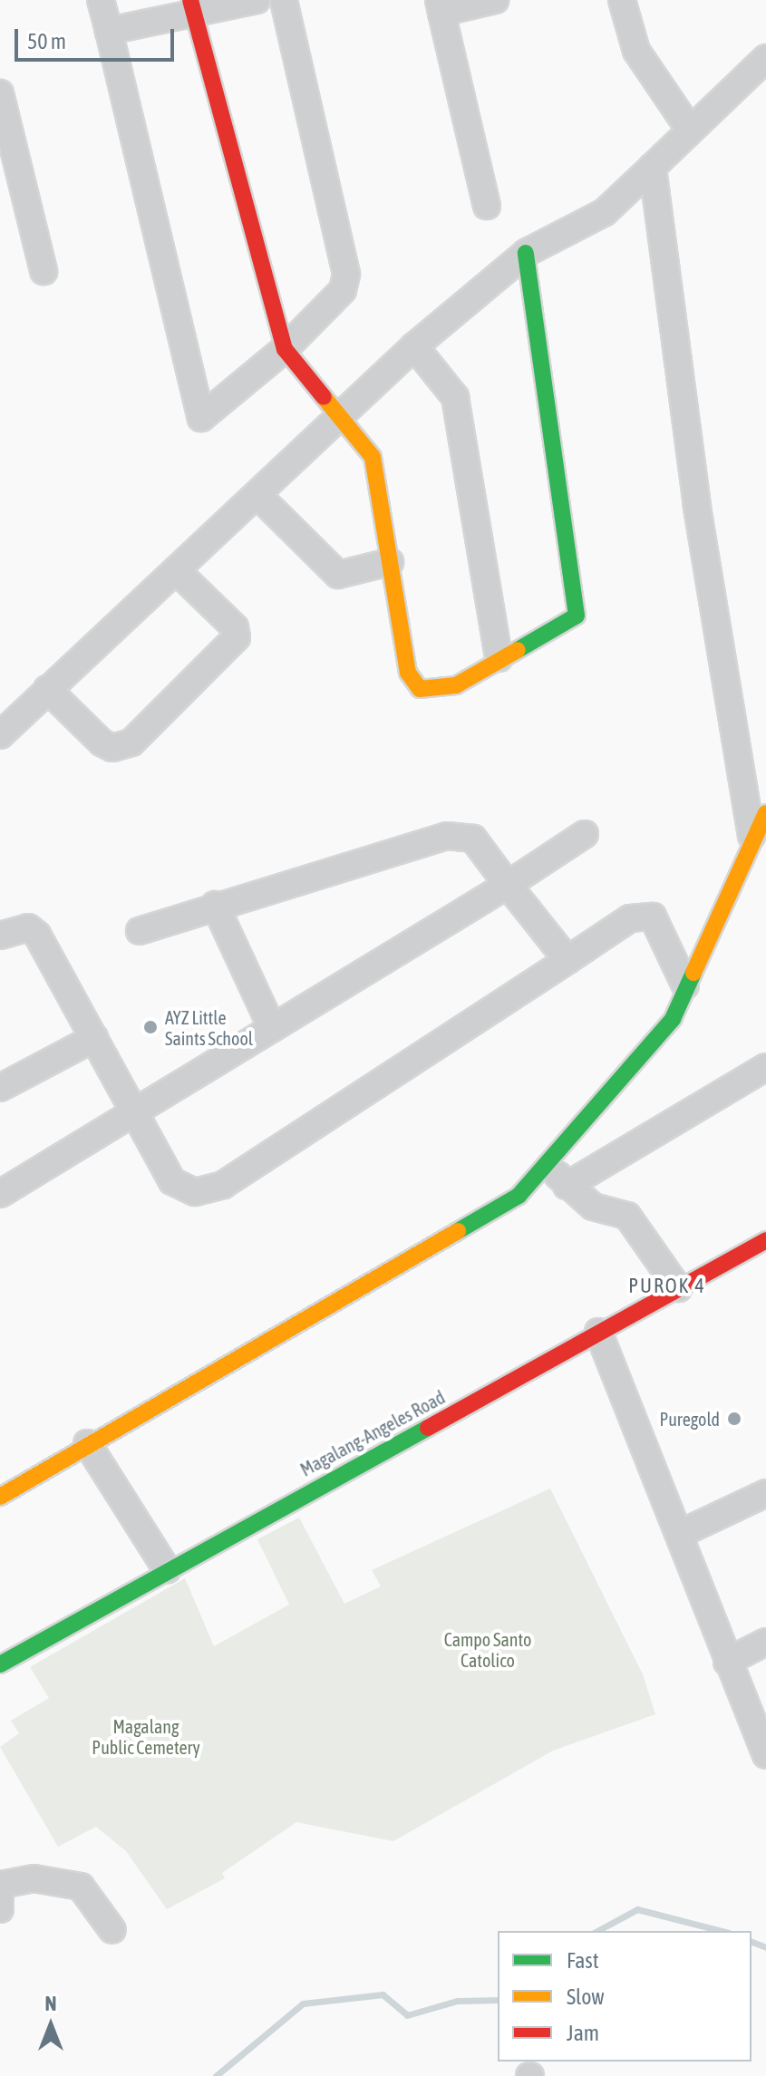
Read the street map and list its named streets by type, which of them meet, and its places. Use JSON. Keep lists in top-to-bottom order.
{
  "streets": {
    "street": ["Magalang-Angeles Road"]
  },
  "districts": ["PUROK 4"],
  "parks": ["Campo Santo Catolico", "Magalang Public Cemetery"],
  "places": ["AYZ Little Saints School", "Puregold"],
  "legend": ["Fast", "Slow", "Jam"],
  "scale_bar": "50 m",
  "north": "top"
}
